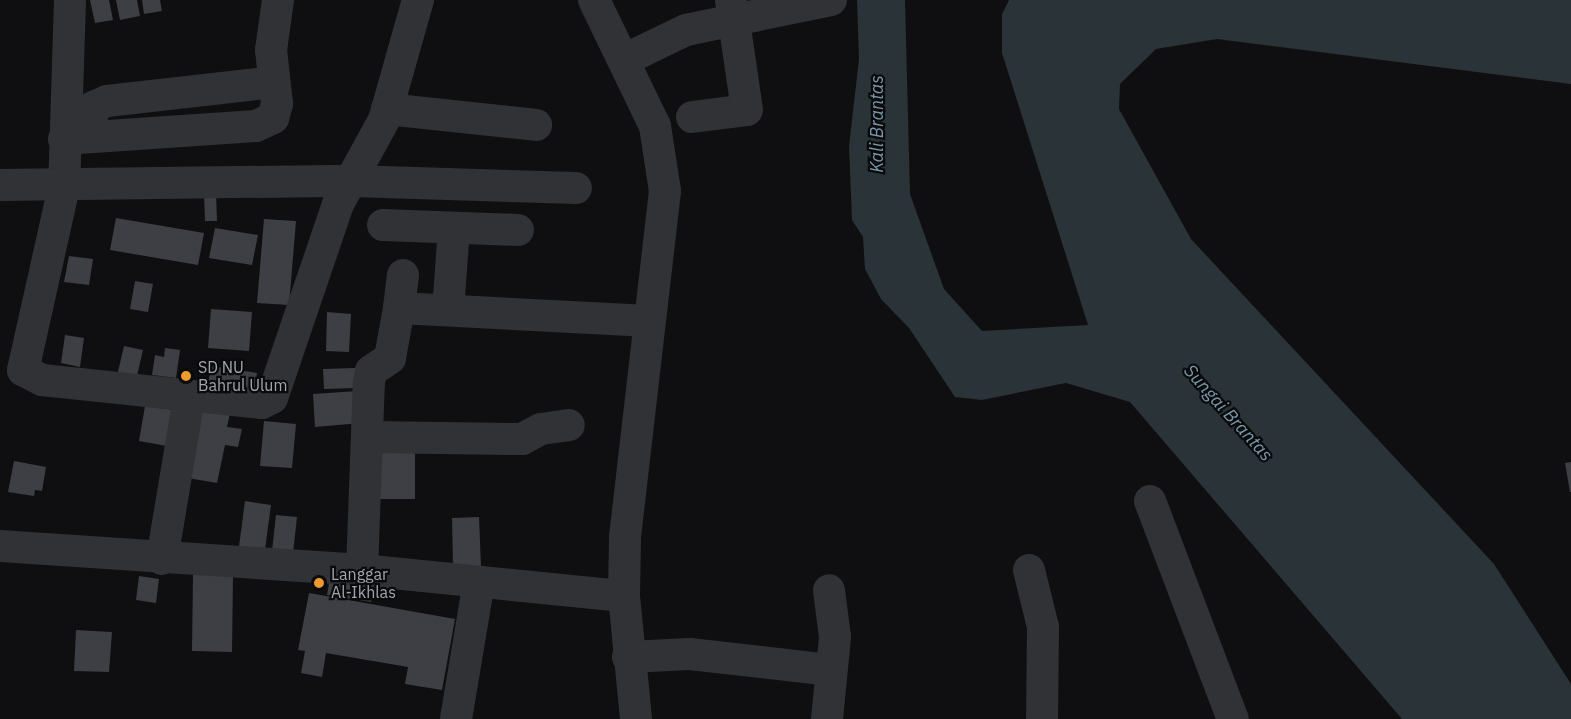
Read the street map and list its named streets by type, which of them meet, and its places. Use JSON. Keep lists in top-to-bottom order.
{
  "water": ["Kali Brantas", "Sungai Brantas"],
  "places": ["SD NU Bahrul Ulum", "Langgar Al-Ikhlas"]
}
